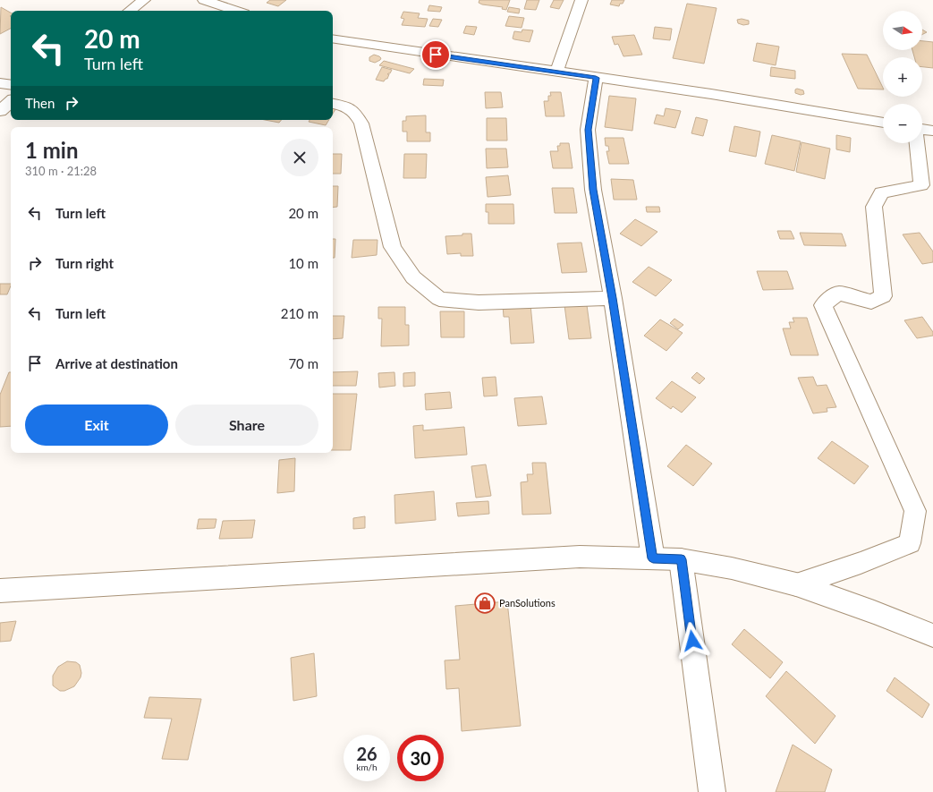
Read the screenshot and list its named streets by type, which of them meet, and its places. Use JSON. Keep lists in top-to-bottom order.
{
  "places": {
    "shop": ["PanSolutions"]
  },
  "north": "right",
  "page": {
    "map_buttons": ["+", "−"],
    "turn": ["20 m", "Turn left"],
    "then": "Then",
    "heading": ["1 min", "310 m · 21:28"],
    "list": [
      {
        "name": "Turn left",
        "value": "20 m"
      },
      {
        "name": "Turn right",
        "value": "10 m"
      },
      {
        "name": "Turn left",
        "value": "210 m"
      },
      {
        "name": "Arrive at destination",
        "value": "70 m"
      }
    ],
    "buttons": ["Exit", "Share"],
    "speed": "26 km/h",
    "limit": "30"
  }
}
